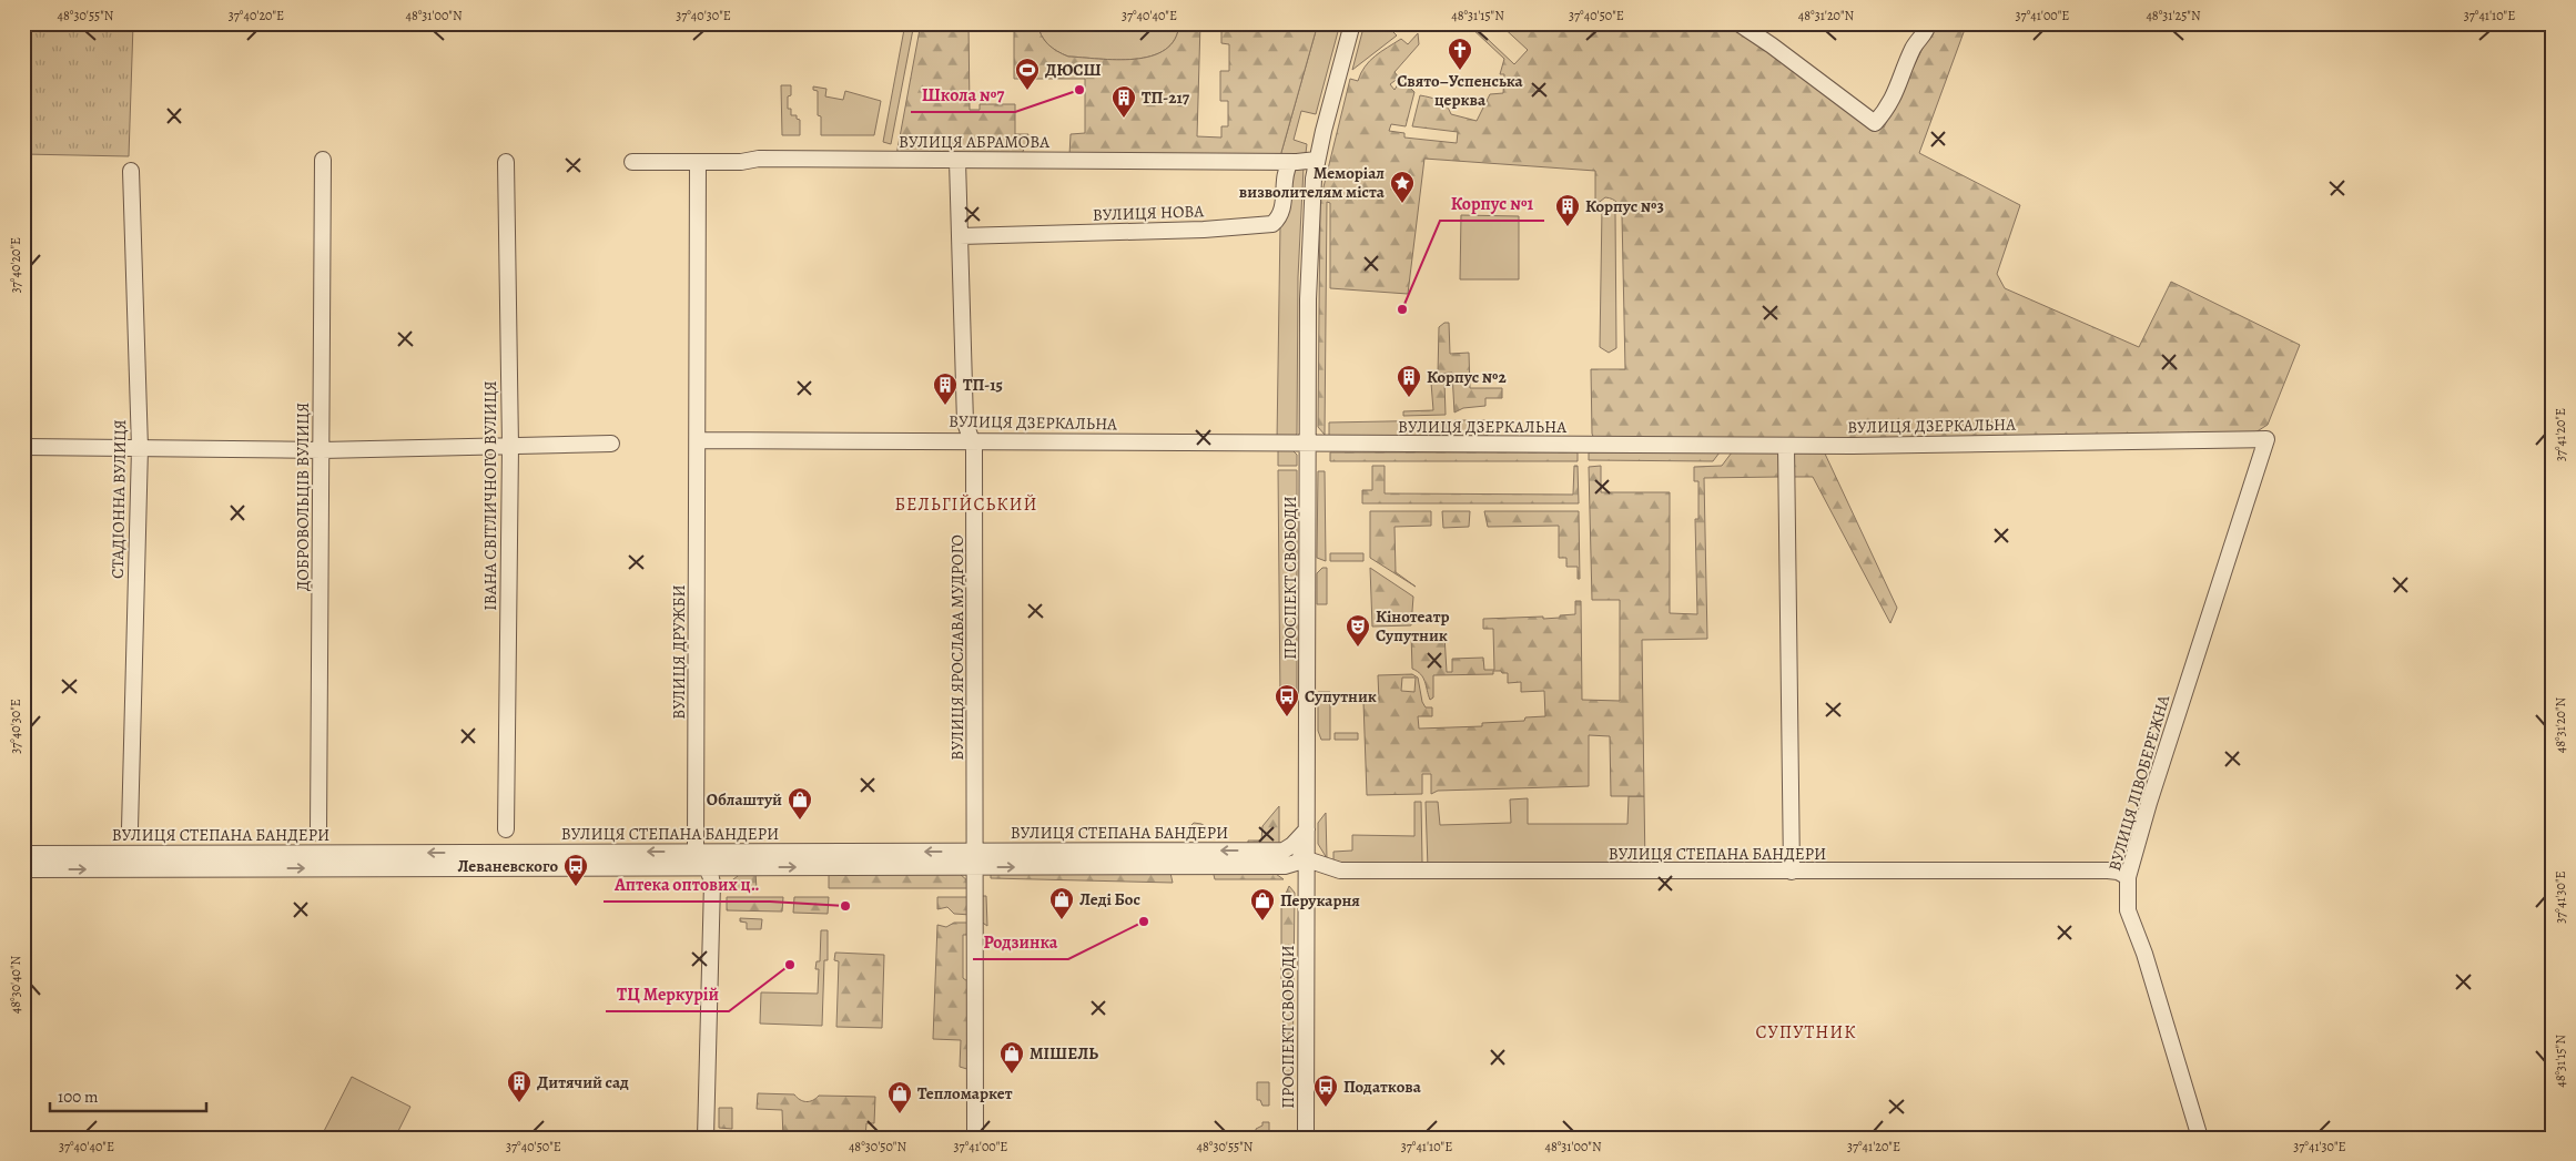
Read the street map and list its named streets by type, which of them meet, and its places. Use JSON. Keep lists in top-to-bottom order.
{
  "streets": {
    "street": [
      "ВУЛИЦЯ АБРАМОВА",
      "ВУЛИЦЯ НОВА",
      "ВУЛИЦЯ ДЗЕРКАЛЬНА",
      "ІВАНА СВІТЛИЧНОГО ВУЛИЦЯ",
      "ДОБРОВОЛЬЦІВ ВУЛИЦЯ",
      "СТАДІОННА ВУЛИЦЯ",
      "ПРОСПЕКТ СВОБОДИ",
      "ВУЛИЦЯ ЯРОСЛАВА МУДРОГО",
      "ВУЛИЦЯ ДРУЖБИ",
      "ВУЛИЦЯ ЛІВОБЕРЕЖНА",
      "ВУЛИЦЯ СТЕПАНА БАНДЕРИ"
    ]
  },
  "crossings": [
    ["ВУЛИЦЯ АБРАМОВА", "ВУЛИЦЯ НОВА"],
    ["ВУЛИЦЯ АБРАМОВА", "ПРОСПЕКТ СВОБОДИ"],
    ["ВУЛИЦЯ АБРАМОВА", "ВУЛИЦЯ ЯРОСЛАВА МУДРОГО"],
    ["ВУЛИЦЯ АБРАМОВА", "ВУЛИЦЯ ДРУЖБИ"],
    ["ВУЛИЦЯ НОВА", "ВУЛИЦЯ ЯРОСЛАВА МУДРОГО"],
    ["ВУЛИЦЯ ДЗЕРКАЛЬНА", "ПРОСПЕКТ СВОБОДИ"],
    ["ВУЛИЦЯ ДЗЕРКАЛЬНА", "ВУЛИЦЯ ЯРОСЛАВА МУДРОГО"],
    ["ВУЛИЦЯ ДЗЕРКАЛЬНА", "ВУЛИЦЯ ДРУЖБИ"],
    ["ВУЛИЦЯ ДЗЕРКАЛЬНА", "ВУЛИЦЯ ЛІВОБЕРЕЖНА"],
    ["ПРОСПЕКТ СВОБОДИ", "ВУЛИЦЯ СТЕПАНА БАНДЕРИ"],
    ["ВУЛИЦЯ ЯРОСЛАВА МУДРОГО", "ВУЛИЦЯ СТЕПАНА БАНДЕРИ"],
    ["ВУЛИЦЯ ДРУЖБИ", "ВУЛИЦЯ СТЕПАНА БАНДЕРИ"],
    ["ВУЛИЦЯ ЛІВОБЕРЕЖНА", "ВУЛИЦЯ СТЕПАНА БАНДЕРИ"]
  ],
  "districts": ["БЕЛЬГІЙСЬКИЙ", "СУПУТНИК"],
  "places": {
    "church": ["Свято–Успенська церква"],
    "other": [
      "Школа №7",
      "Корпус №1",
      "Аптека оптових ц‥",
      "Родзинка",
      "ТЦ Меркурій"
    ],
    "sports": ["ДЮСШ"],
    "building": [
      "ТП-217",
      "Корпус №3",
      "Корпус №2",
      "ТП-15",
      "Дитячий сад"
    ],
    "place": ["Меморіал визволителям міста"],
    "theatre": ["Кінотеатр Супутник"],
    "bus stop": ["Супутник", "Леваневского", "Податкова"],
    "shop": [
      "Облаштуй",
      "Леді Бос",
      "Перукарня",
      "МІШЕЛЬ",
      "Тепломаркет"
    ]
  },
  "scale_bar": "100 m",
  "coordinates": [
    "48°30'55\"N",
    "37°40'20\"E",
    "48°31'00\"N",
    "37°40'30\"E",
    "37°40'40\"E",
    "48°31'15\"N",
    "37°40'50\"E",
    "48°31'20\"N",
    "37°41'00\"E",
    "48°31'25\"N",
    "37°41'10\"E",
    "37°41'20\"E",
    "37°41'30\"E",
    "48°30'40\"N",
    "48°30'50\"N"
  ]
}
